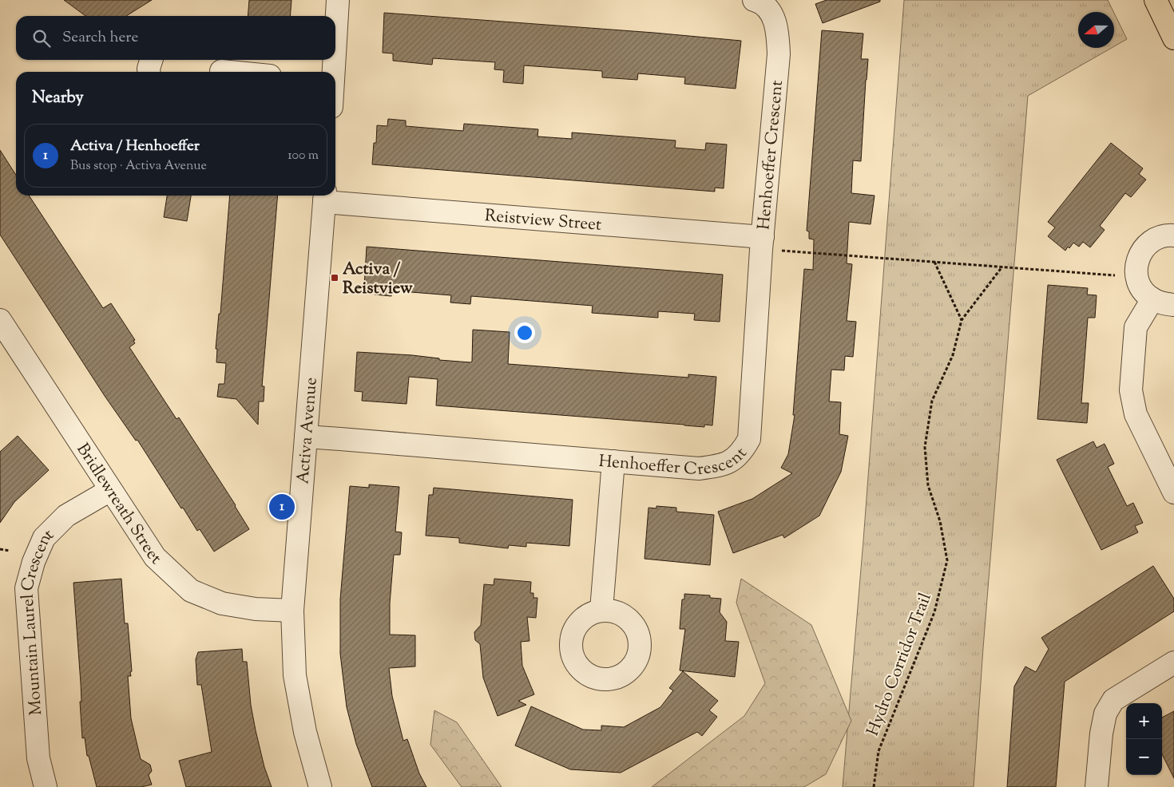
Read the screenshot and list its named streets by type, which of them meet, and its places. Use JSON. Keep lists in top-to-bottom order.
{
  "streets": {
    "street": [
      "Henhoeffer Crescent",
      "Reistview Street",
      "Activa Avenue",
      "Bridlewreath Street",
      "Mountain Laurel Crescent"
    ],
    "path": ["Hydro Corridor Trail"]
  },
  "crossings": [
    ["Henhoeffer Crescent", "Reistview Street"],
    ["Henhoeffer Crescent", "Activa Avenue"],
    ["Reistview Street", "Activa Avenue"],
    ["Activa Avenue", "Bridlewreath Street"],
    ["Bridlewreath Street", "Mountain Laurel Crescent"]
  ],
  "places": {
    "transit": ["Activa / Reistview"]
  },
  "north": "left",
  "page": {
    "search": "Search here",
    "heading": "Nearby",
    "list": [
      {
        "mark": "1",
        "name": "Activa / Henhoeffer",
        "note": "Bus stop · Activa Avenue",
        "value": "100 m"
      }
    ],
    "pins": "1",
    "map_buttons": ["+", "−"]
  }
}
